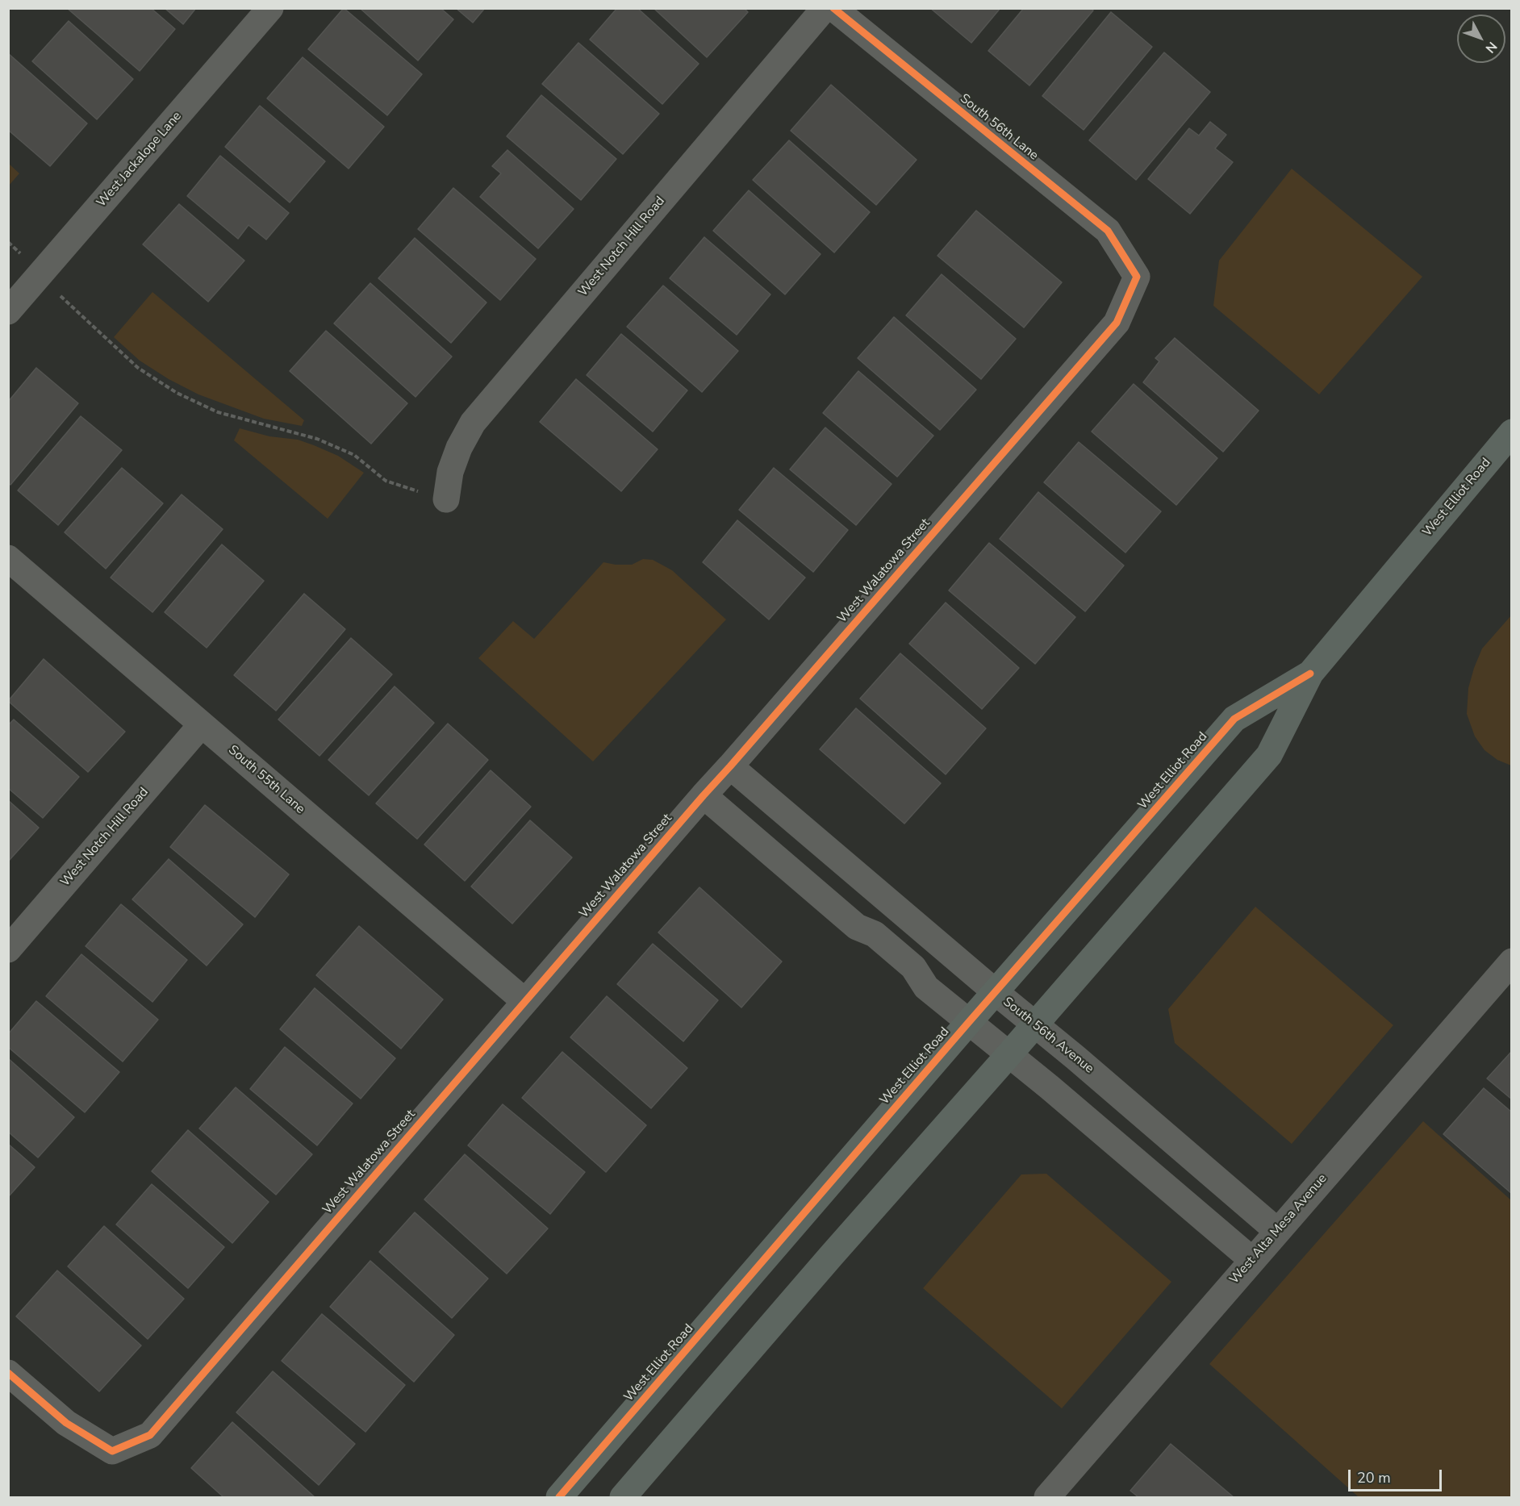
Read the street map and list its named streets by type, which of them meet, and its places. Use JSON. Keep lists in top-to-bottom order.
{
  "streets": {
    "main road": ["West Elliot Road"],
    "street": [
      "South 56th Lane",
      "West Jackalope Lane",
      "West Notch Hill Road",
      "West Walatowa Street",
      "South 55th Lane",
      "South 56th Avenue",
      "West Alta Mesa Avenue"
    ]
  },
  "crossings": [
    ["South 56th Lane", "West Walatowa Street"],
    ["West Notch Hill Road", "South 55th Lane"],
    ["West Elliot Road", "South 56th Avenue"],
    ["West Walatowa Street", "South 55th Lane"],
    ["West Walatowa Street", "South 56th Avenue"],
    ["South 56th Avenue", "West Alta Mesa Avenue"]
  ],
  "scale_bar": "20 m",
  "north": "bottom right"
}
